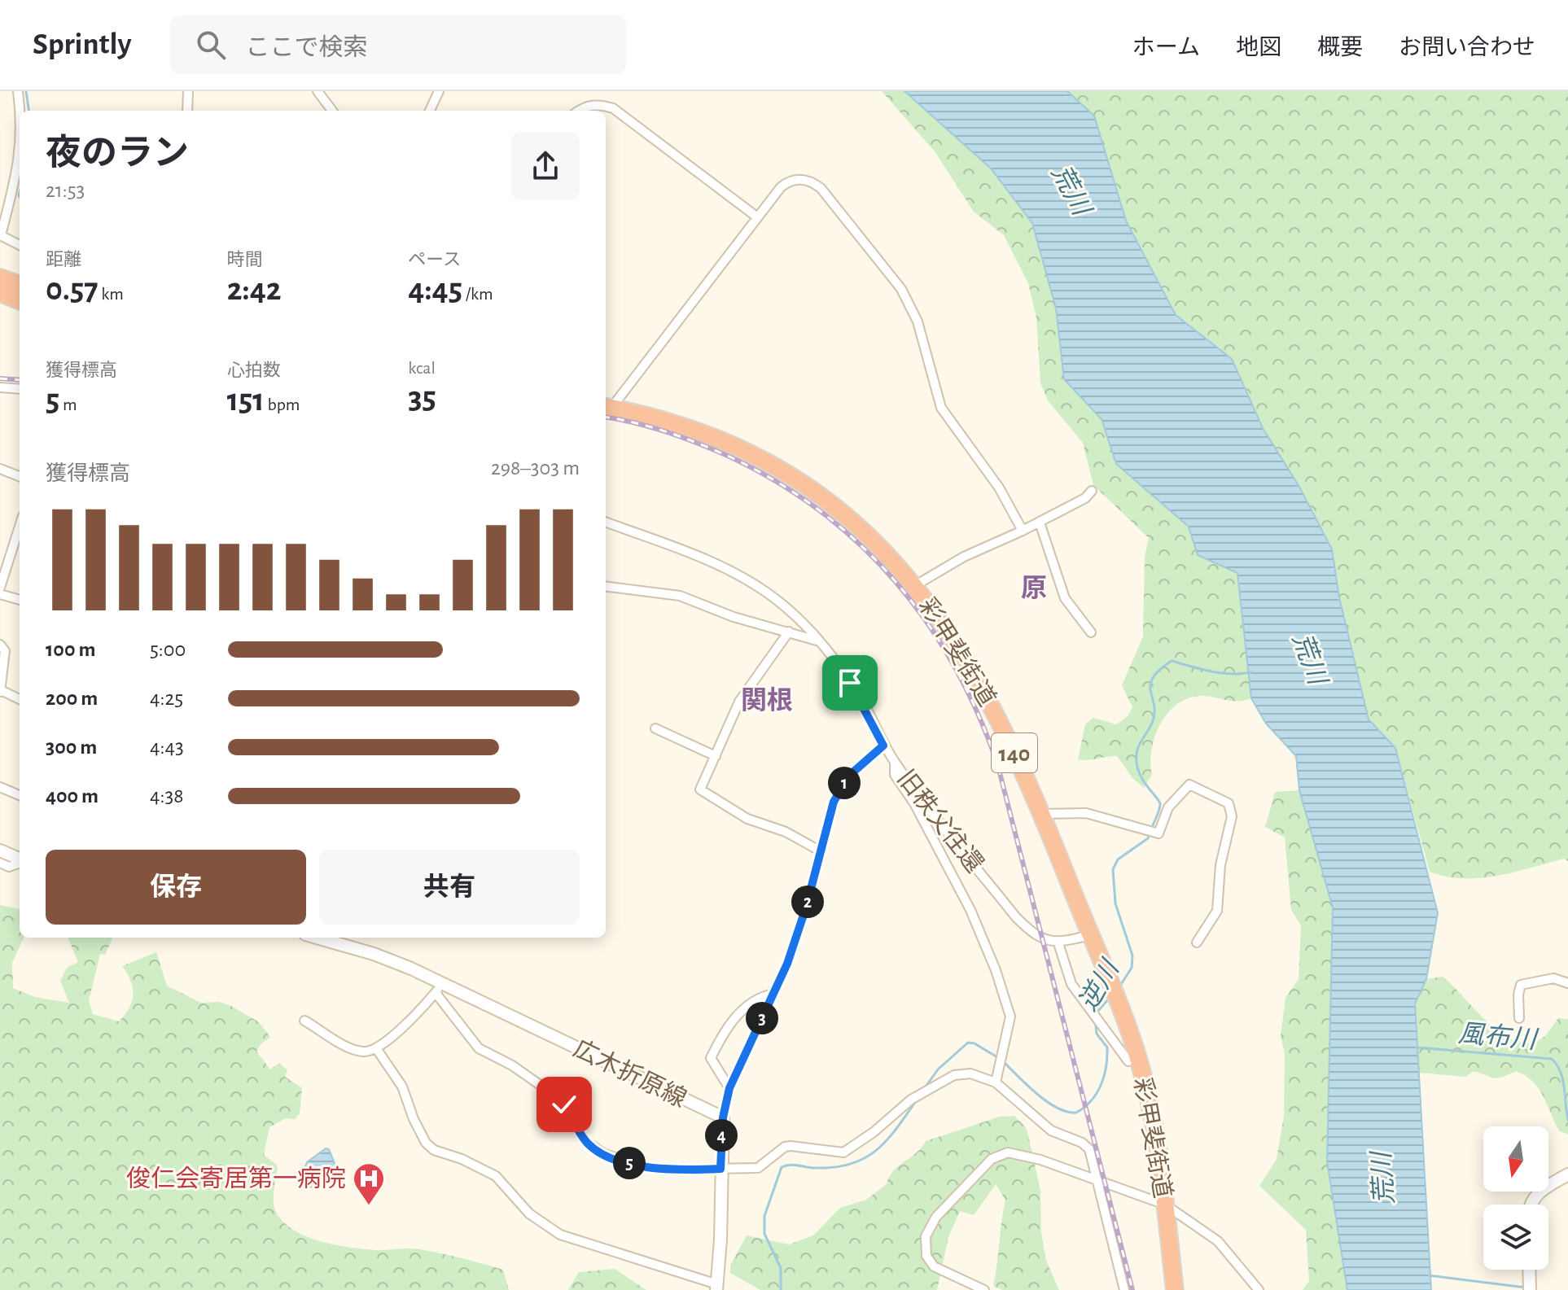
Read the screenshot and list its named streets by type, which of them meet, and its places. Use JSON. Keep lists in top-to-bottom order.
{
  "streets": {
    "highway": ["彩甲斐街道", "140"],
    "main road": ["広木折原線"],
    "street": ["旧秩父往還"]
  },
  "districts": ["原", "関根"],
  "water": ["荒川", "逆川", "風布川"],
  "places": {
    "hospital": ["俊仁会寄居第一病院"]
  },
  "north": "bottom",
  "page": {
    "header": "Sprintly",
    "search": "ここで検索",
    "nav": [
      "ホーム",
      "地図",
      "概要",
      "お問い合わせ"
    ],
    "heading": ["夜のラン", "21:53"],
    "stats": [
      ["距離", "0.57 km"],
      ["時間", "2:42"],
      ["ペース", "4:45 /km"],
      ["獲得標高", "5 m"],
      ["心拍数", "151 bpm"],
      ["kcal", "35"]
    ],
    "chart": ["獲得標高", "298–303 m"],
    "list": [
      {
        "name": "100 m",
        "note": "5:00"
      },
      {
        "name": "200 m",
        "note": "4:25"
      },
      {
        "name": "300 m",
        "note": "4:43"
      },
      {
        "name": "400 m",
        "note": "4:38"
      }
    ],
    "pins": [
      "1",
      "2",
      "3",
      "4",
      "5"
    ],
    "buttons": ["保存", "共有"]
  }
}
